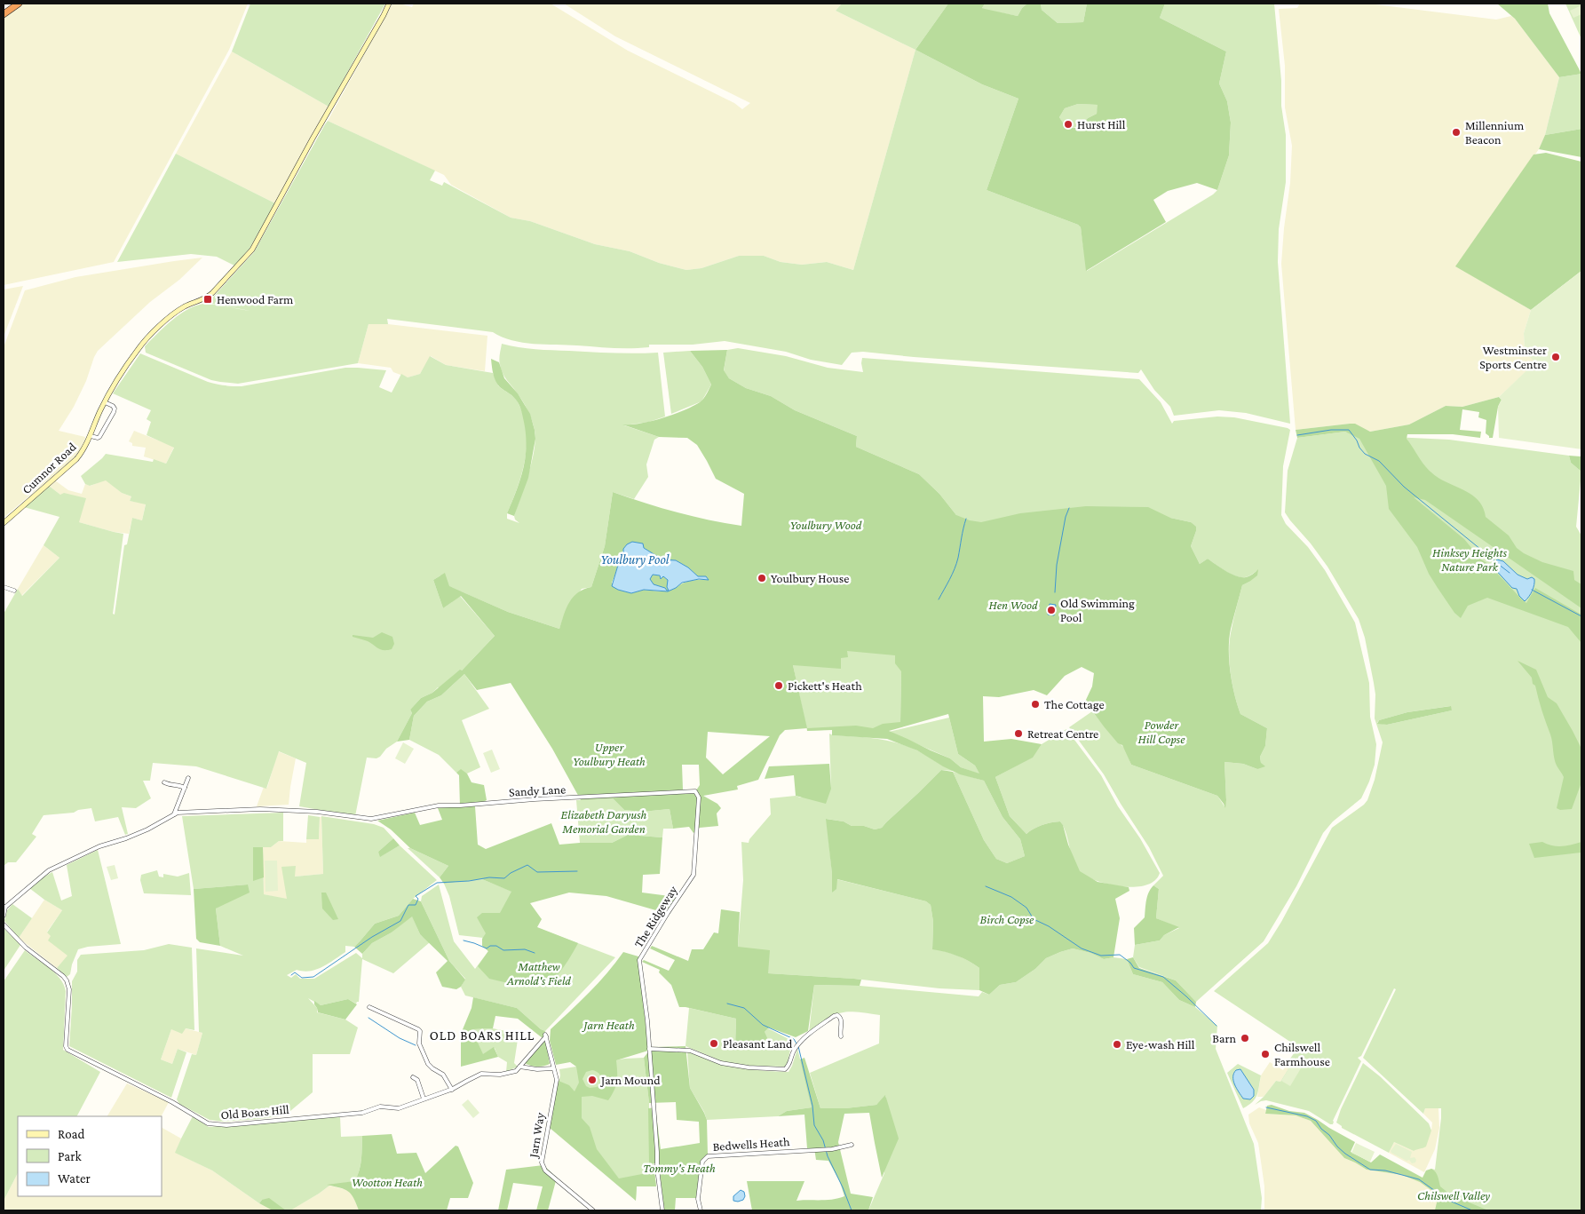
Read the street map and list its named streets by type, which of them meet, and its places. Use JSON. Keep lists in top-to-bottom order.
{
  "streets": {
    "main road": ["Cumnor Road"],
    "street": [
      "Sandy Lane",
      "The Ridgeway",
      "Old Boars Hill",
      "Jarn Way",
      "Bedwells Heath"
    ]
  },
  "crossings": [
    ["Sandy Lane", "The Ridgeway"],
    ["Old Boars Hill", "Jarn Way"]
  ],
  "districts": ["OLD BOARS HILL"],
  "water": ["Youlbury Pool"],
  "parks": [
    "Youlbury Wood",
    "Hinksey Heights Nature Park",
    "Hen Wood",
    "Powder Hill Copse",
    "Upper Youlbury Heath",
    "Elizabeth Daryush Memorial Garden",
    "Birch Copse",
    "Matthew Arnold's Field",
    "Jarn Heath",
    "Tommy's Heath",
    "Wootton Heath",
    "Chilswell Valley"
  ],
  "places": {
    "other": [
      "Hurst Hill",
      "Millennium Beacon",
      "Westminster Sports Centre",
      "Youlbury House",
      "Old Swimming Pool",
      "Pickett's Heath",
      "The Cottage",
      "Retreat Centre",
      "Barn",
      "Pleasant Land",
      "Eye-wash Hill",
      "Chilswell Farmhouse",
      "Jarn Mound"
    ],
    "transit": ["Henwood Farm"]
  },
  "legend": ["Road", "Park", "Water"]
}
